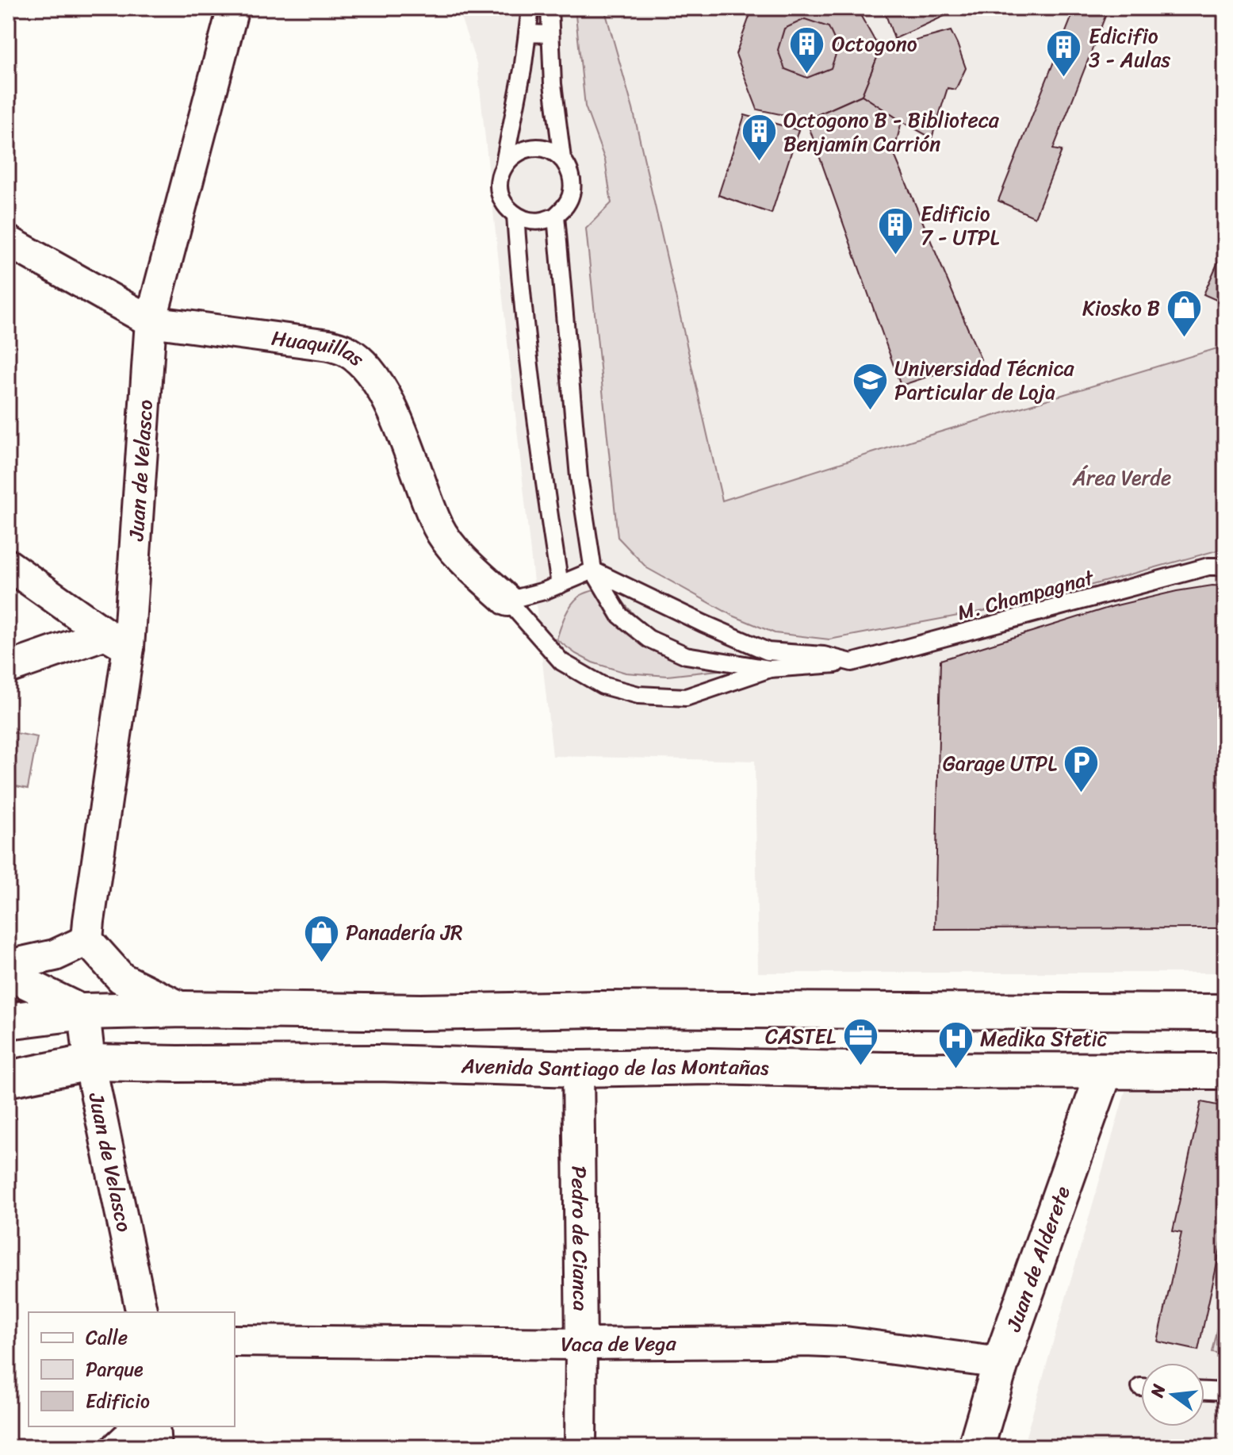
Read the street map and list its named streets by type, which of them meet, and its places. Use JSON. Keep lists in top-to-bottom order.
{
  "streets": {
    "main road": ["Avenida Santiago de las Montañas", "Juan de Alderete"],
    "street": [
      "Huaquillas",
      "Juan de Velasco",
      "Pedro de Cianca",
      "Vaca de Vega"
    ],
    "lane": ["M. Champagnat"]
  },
  "crossings": [
    ["Huaquillas", "Juan de Velasco"],
    ["Huaquillas", "M. Champagnat"],
    ["Juan de Velasco", "Avenida Santiago de las Montañas"],
    ["Avenida Santiago de las Montañas", "Pedro de Cianca"],
    ["Avenida Santiago de las Montañas", "Juan de Alderete"],
    ["Pedro de Cianca", "Vaca de Vega"],
    ["Juan de Alderete", "Vaca de Vega"]
  ],
  "parks": ["Área Verde"],
  "places": {
    "building": [
      "Octogono",
      "Edicifio 3 - Aulas",
      "Octogono B - Biblioteca Benjamín Carrión",
      "Edificio 7 - UTPL"
    ],
    "shop": ["Kiosko B", "Panadería JR"],
    "school or university": ["Universidad Técnica Particular de Loja"],
    "parking": ["Garage UTPL"],
    "office": ["CASTEL"],
    "hospital": ["Medika Stetic"]
  },
  "legend": ["Calle", "Parque", "Edificio"],
  "north": "left"
}
